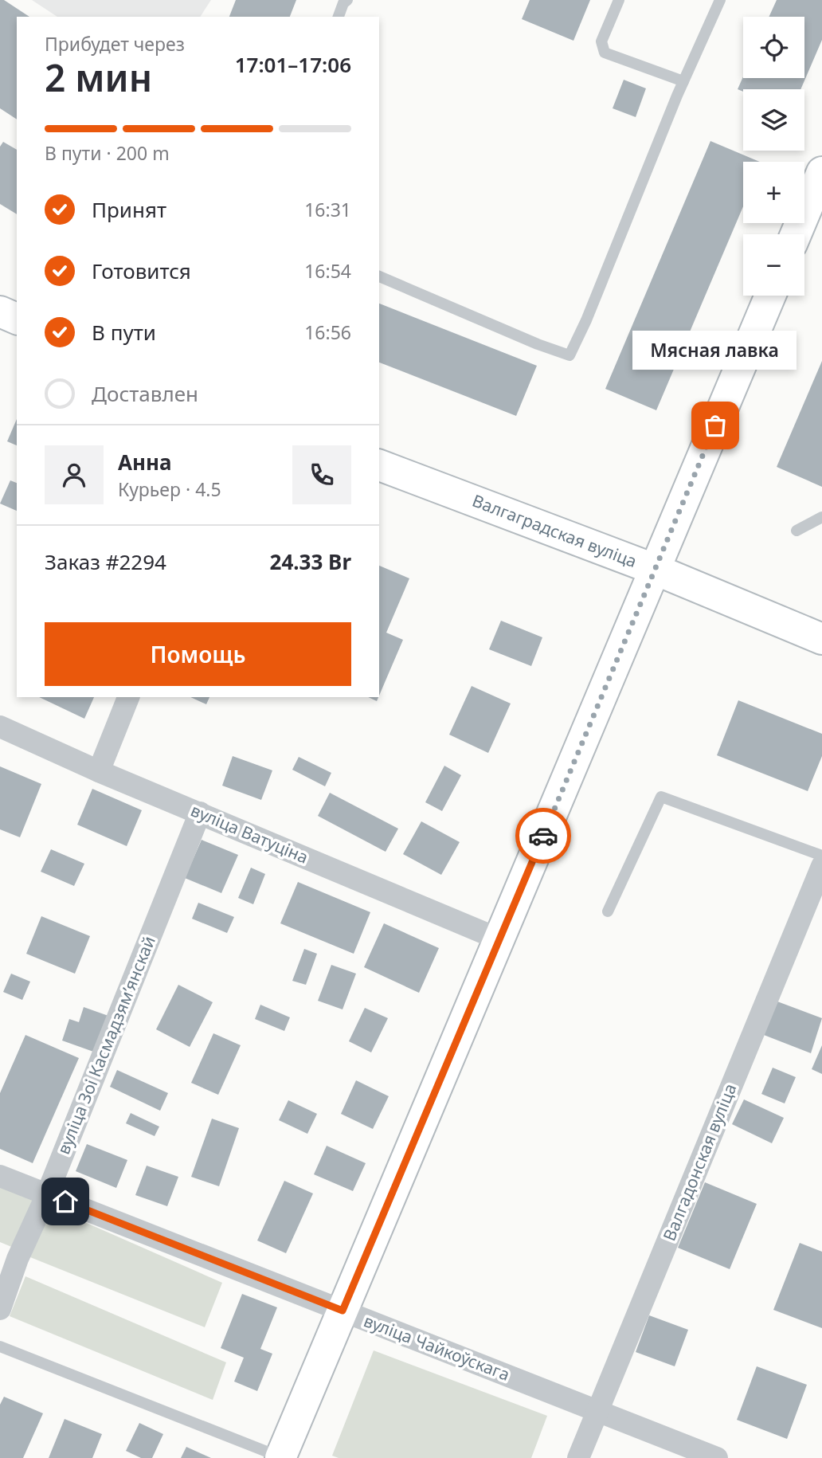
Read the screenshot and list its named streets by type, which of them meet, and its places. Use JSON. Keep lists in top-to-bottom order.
{
  "streets": {
    "main road": ["Валгаградская вуліца"],
    "street": [
      "вуліца Ватуціна",
      "вуліца Зоі Касмадзямʼянскай",
      "Валгадонская вуліца",
      "вуліца Чайкоўскага"
    ]
  },
  "crossings": [
    ["вуліца Ватуціна", "вуліца Зоі Касмадзямʼянскай"],
    ["вуліца Зоі Касмадзямʼянскай", "вуліца Чайкоўскага"],
    ["Валгадонская вуліца", "вуліца Чайкоўскага"]
  ],
  "places": ["Мясная лавка"],
  "page": {
    "map_buttons": ["+", "−"],
    "heading": ["2 мин", "Прибудет через", "17:01–17:06"],
    "panel": [
      "Анна",
      "Курьер · 4.5",
      "Заказ #2294",
      "24.33 Br"
    ],
    "bar": "В пути · 200 m",
    "list": [
      ["Принят", "16:31"],
      ["Готовится", "16:54"],
      ["В пути", "16:56"],
      "Доставлен"
    ],
    "bubble": "Мясная лавка",
    "buttons": "Помощь"
  }
}
